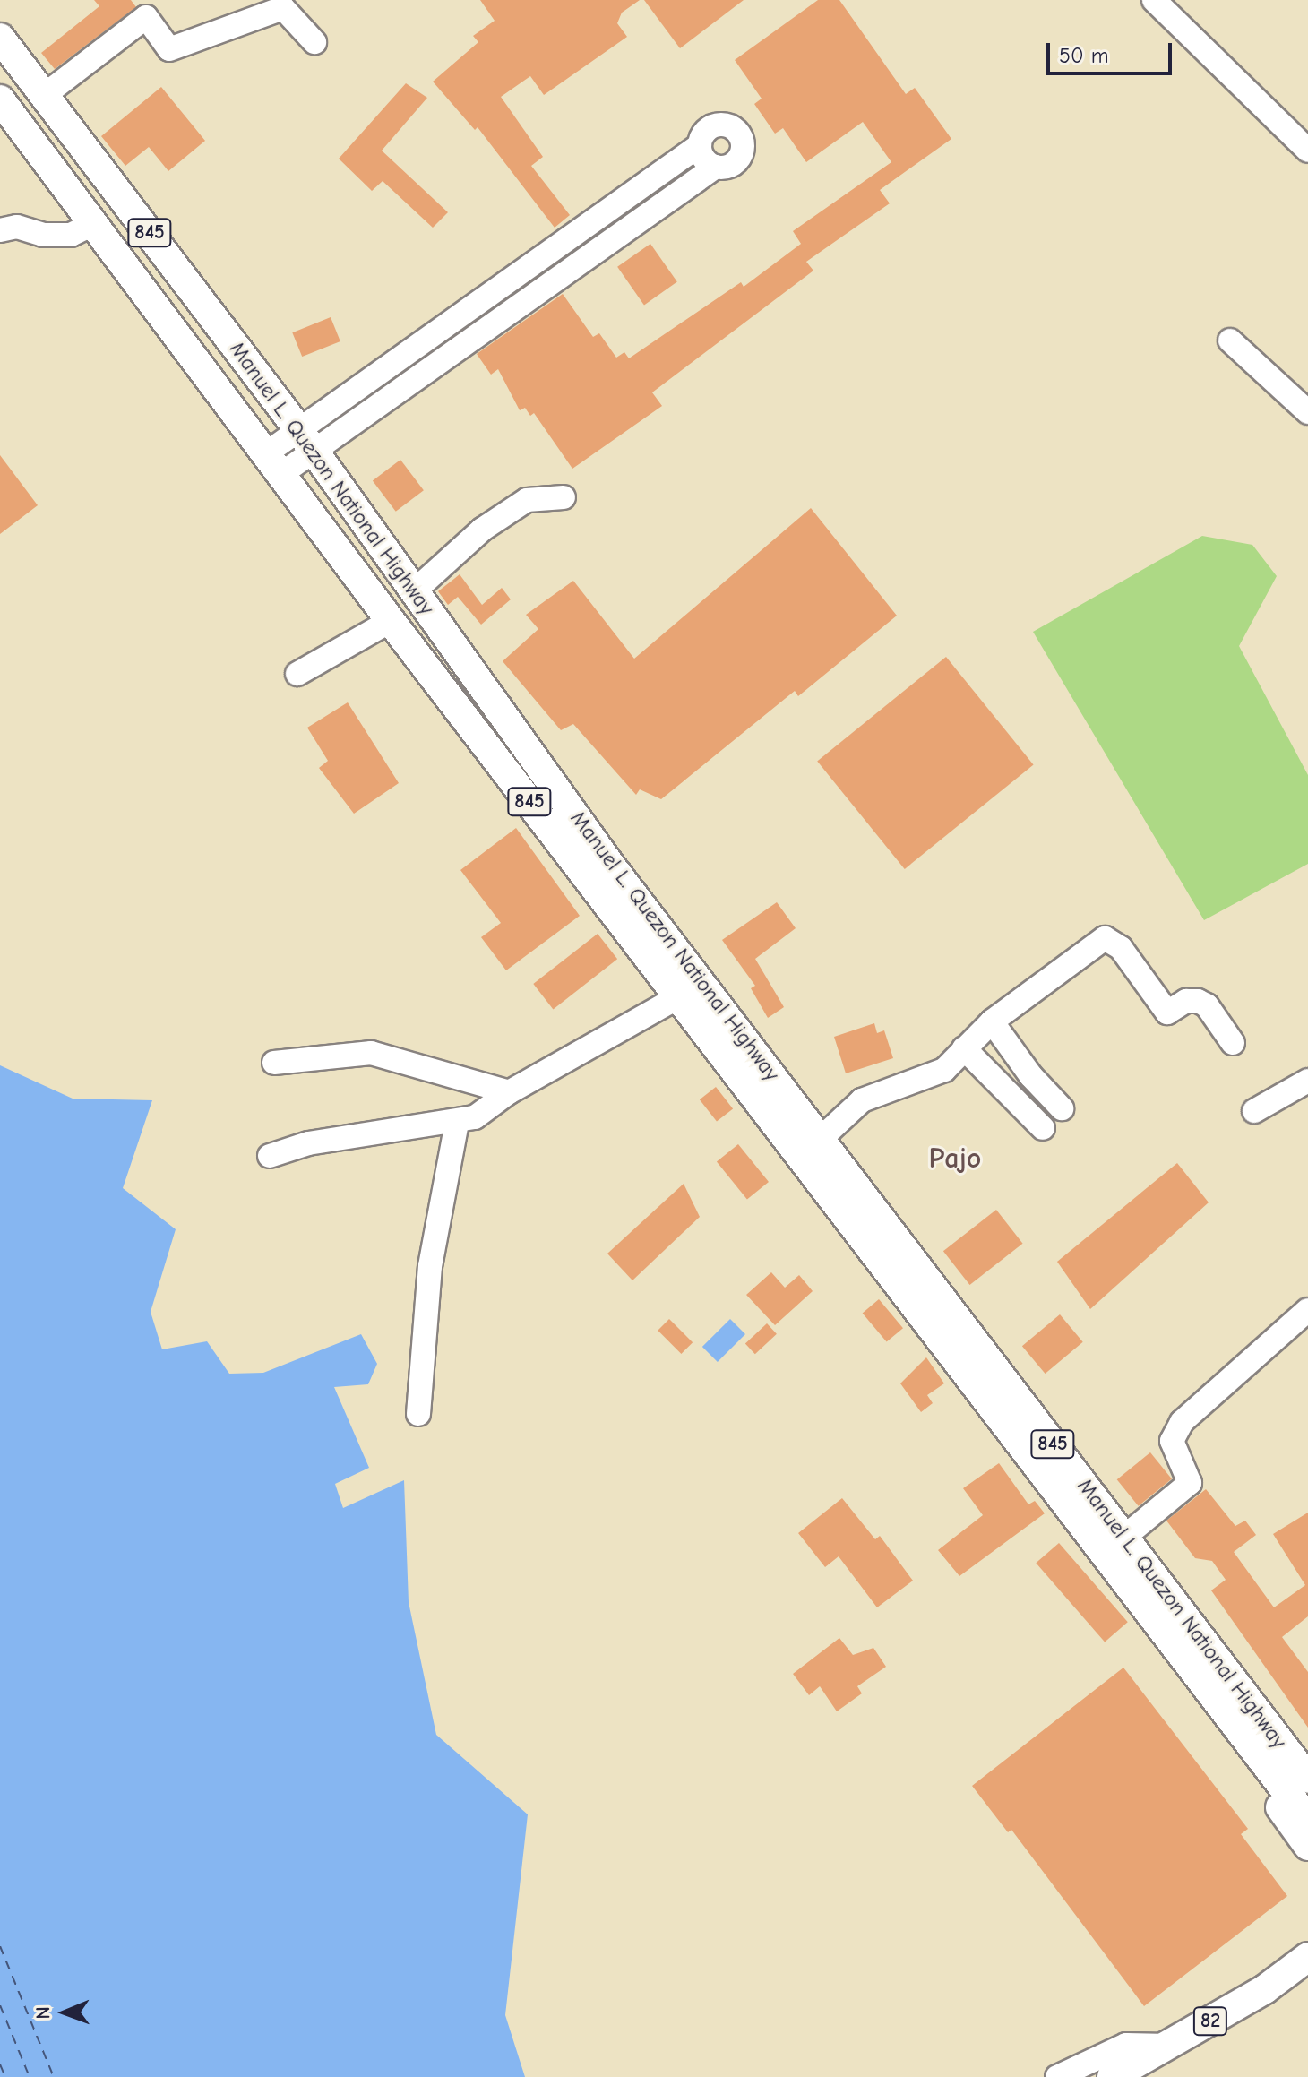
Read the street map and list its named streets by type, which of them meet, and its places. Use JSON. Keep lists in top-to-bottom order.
{
  "streets": {
    "main road": ["845", "Manuel L. Quezon National Highway", "82"]
  },
  "districts": ["Pajo"],
  "scale_bar": "50 m",
  "north": "left"
}
